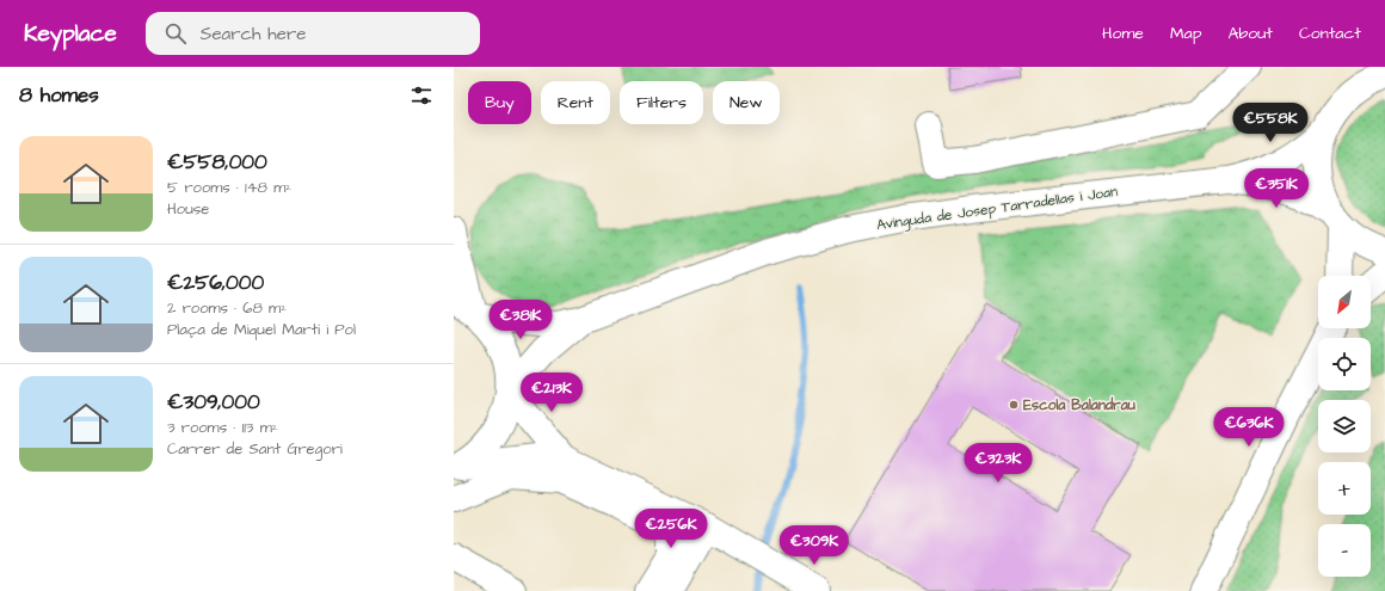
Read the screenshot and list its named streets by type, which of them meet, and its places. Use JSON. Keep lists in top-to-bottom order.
{
  "streets": {
    "street": ["Avinguda de Josep Tarradellas i Joan"]
  },
  "places": ["Escola Balandrau"],
  "north": "bottom left",
  "page": {
    "header": "Keyplace",
    "search": "Search here",
    "nav": [
      "Home",
      "Map",
      "About",
      "Contact"
    ],
    "heading": "8 homes",
    "chip": [
      "Buy",
      "Rent",
      "Filters",
      "New"
    ],
    "price": [
      "€558K",
      "€351K",
      "€381K",
      "€213K",
      "€636K",
      "€323K",
      "€256K",
      "€309K"
    ],
    "list": [
      {
        "name": "€558,000",
        "note": "5 rooms · 148 m² · House"
      },
      {
        "name": "€256,000",
        "note": "2 rooms · 68 m² · Plaça de Miquel Martí i Pol"
      },
      {
        "name": "€309,000",
        "note": "3 rooms · 113 m² · Carrer de Sant Gregori"
      }
    ],
    "map_buttons": ["+", "−"]
  }
}
